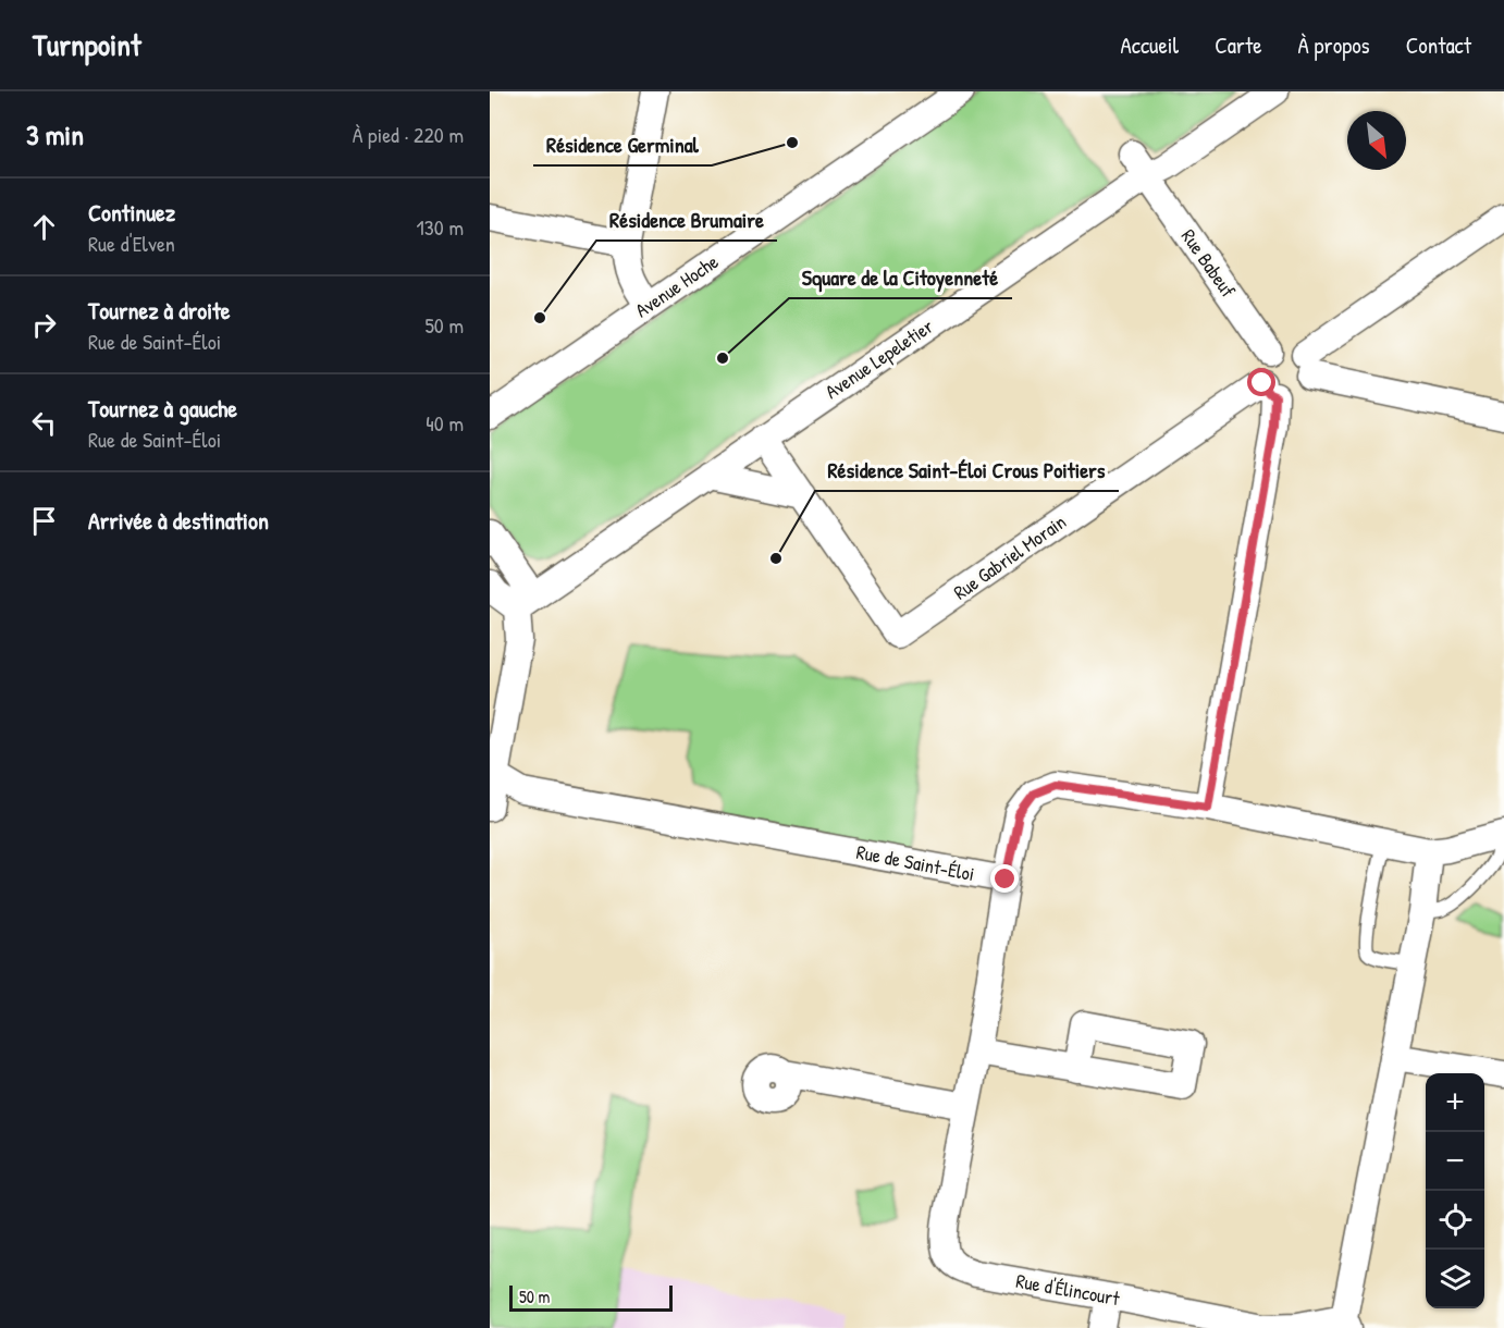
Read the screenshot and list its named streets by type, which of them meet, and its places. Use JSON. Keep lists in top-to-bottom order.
{
  "streets": {
    "street": [
      "Rue Babeuf",
      "Avenue Hoche",
      "Avenue Lepeletier",
      "Rue Gabriel Morain",
      "Rue de Saint-Éloi",
      "Rue d'Élincourt"
    ]
  },
  "crossings": [
    ["Rue Babeuf", "Avenue Lepeletier"],
    ["Rue Babeuf", "Rue Gabriel Morain"],
    ["Avenue Lepeletier", "Rue Gabriel Morain"],
    ["Rue de Saint-Éloi", "Rue d'Élincourt"]
  ],
  "places": [
    "Résidence Germinal",
    "Résidence Brumaire",
    "Square de la Citoyenneté",
    "Résidence Saint-Éloi Crous Poitiers"
  ],
  "scale_bar": "50 m",
  "north": "bottom right",
  "page": {
    "header": "Turnpoint",
    "nav": [
      "Accueil",
      "Carte",
      "À propos",
      "Contact"
    ],
    "heading": ["3 min", "À pied · 220 m"],
    "list": [
      ["Continuez", "Rue d'Elven", "130 m"],
      ["Tournez à droite", "Rue de Saint-Éloi", "50 m"],
      ["Tournez à gauche", "Rue de Saint-Éloi", "40 m"],
      "Arrivée à destination"
    ],
    "map_buttons": ["+", "−"],
    "scale": "50 m"
  }
}
